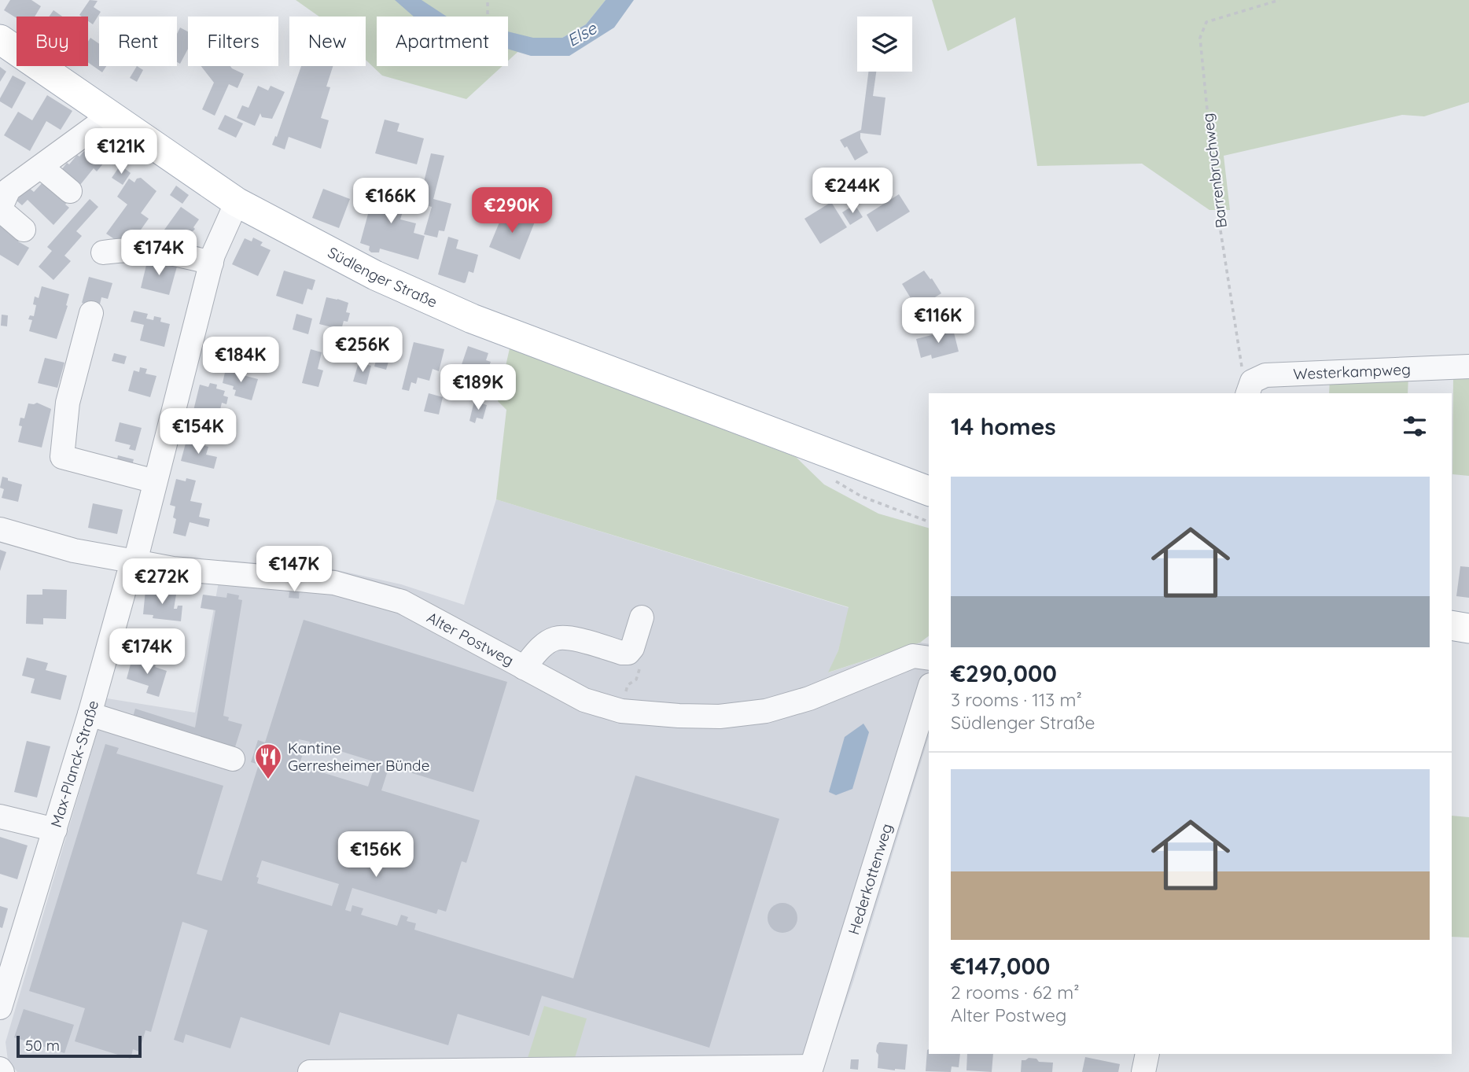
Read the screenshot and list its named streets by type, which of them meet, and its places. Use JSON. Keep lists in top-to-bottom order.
{
  "streets": {
    "main road": ["Südlenger Straße"],
    "street": [
      "Westerkampweg",
      "Alter Postweg",
      "Max-Planck-Straße",
      "Hederkottenweg"
    ],
    "path": ["Barrenbruchweg"]
  },
  "crossings": [
    ["Barrenbruchweg", "Westerkampweg"],
    ["Südlenger Straße", "Max-Planck-Straße"],
    ["Alter Postweg", "Max-Planck-Straße"]
  ],
  "water": ["Else"],
  "places": {
    "restaurant": ["Kantine Gerresheimer Bünde"]
  },
  "scale_bar": "50 m",
  "page": {
    "chip": [
      "Buy",
      "Rent",
      "Filters",
      "New",
      "Apartment"
    ],
    "price": [
      "€121K",
      "€244K",
      "€166K",
      "€290K",
      "€174K",
      "€116K",
      "€256K",
      "€184K",
      "€189K",
      "€154K",
      "€147K",
      "€272K",
      "€174K",
      "€156K"
    ],
    "heading": "14 homes",
    "list": [
      {
        "name": "€290,000",
        "note": "3 rooms · 113 m² · Südlenger Straße"
      },
      {
        "name": "€147,000",
        "note": "2 rooms · 62 m² · Alter Postweg"
      }
    ],
    "scale": "50 m"
  }
}
